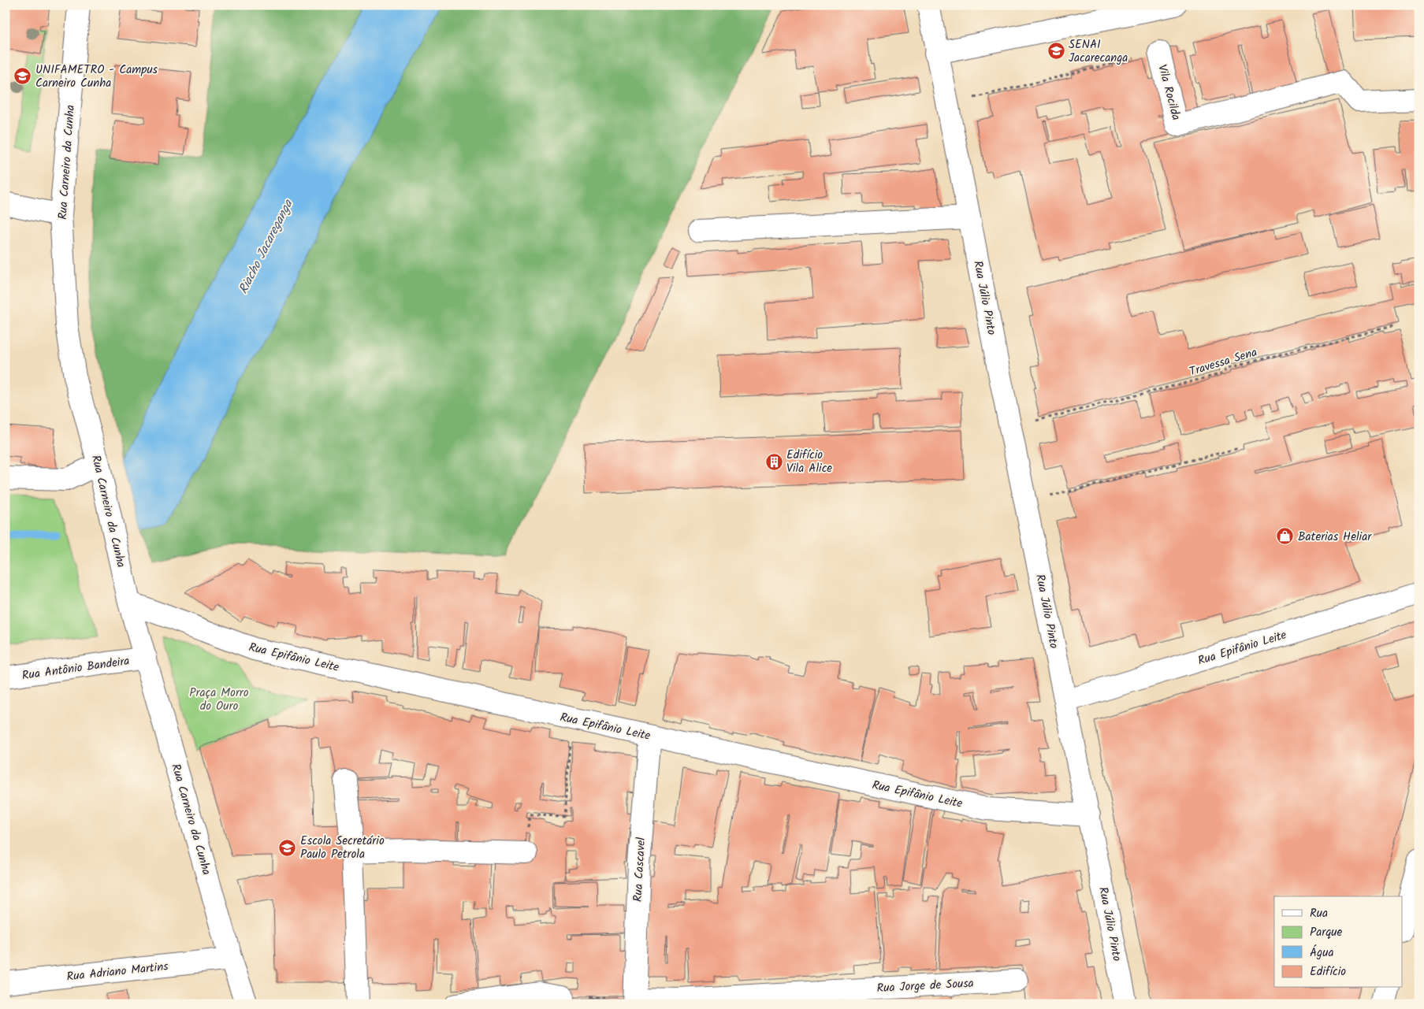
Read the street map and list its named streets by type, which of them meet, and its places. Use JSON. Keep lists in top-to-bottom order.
{
  "streets": {
    "street": [
      "Vila Rocilda",
      "Rua Carneiro da Cunha",
      "Rua Júlio Pinto",
      "Rua Epifânio Leite",
      "Rua Antônio Bandeira",
      "Rua Cascavel",
      "Rua Adriano Martins",
      "Rua Jorge de Sousa"
    ],
    "path": ["Travessa Sena"]
  },
  "crossings": [
    ["Rua Carneiro da Cunha", "Rua Epifânio Leite"],
    ["Rua Carneiro da Cunha", "Rua Antônio Bandeira"],
    ["Rua Carneiro da Cunha", "Rua Adriano Martins"],
    ["Rua Júlio Pinto", "Travessa Sena"],
    ["Rua Júlio Pinto", "Rua Epifânio Leite"],
    ["Rua Epifânio Leite", "Rua Cascavel"],
    ["Rua Cascavel", "Rua Jorge de Sousa"]
  ],
  "water": ["Riacho Jacareganga"],
  "parks": ["Praça Morro do Ouro"],
  "places": {
    "school or university": ["SENAI Jacarecanga", "UNIFAMETRO - Campus Carneiro Cunha", "Escola Secretário Paulo Petrola"],
    "building": ["Edifício Vila Alice"],
    "shop": ["Baterias Heliar"]
  },
  "legend": [
    "Rua",
    "Parque",
    "Água",
    "Edifício"
  ]
}
